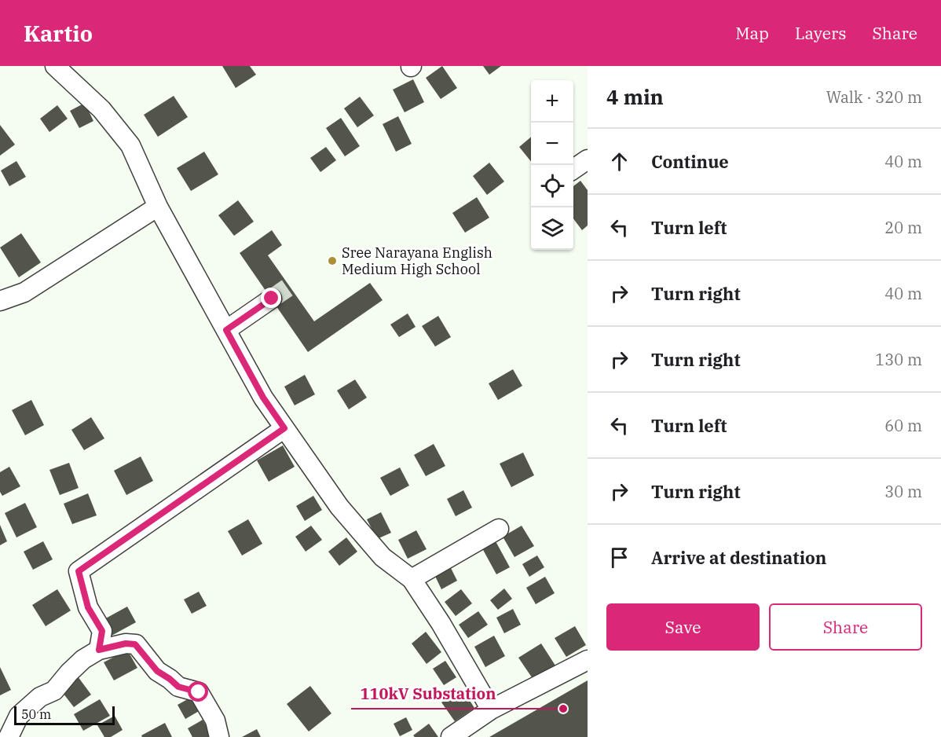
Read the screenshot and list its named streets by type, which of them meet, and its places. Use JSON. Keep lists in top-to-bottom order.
{
  "places": ["Sree Narayana English Medium High School", "110kV Substation"],
  "scale_bar": "50 m",
  "page": {
    "header": "Kartio",
    "nav": ["Map", "Layers", "Share"],
    "heading": ["4 min", "Walk · 320 m"],
    "map_buttons": ["+", "−"],
    "list": [
      ["Continue", "40 m"],
      ["Turn left", "20 m"],
      ["Turn right", "40 m"],
      ["Turn right", "130 m"],
      ["Turn left", "60 m"],
      ["Turn right", "30 m"],
      "Arrive at destination"
    ],
    "buttons": ["Save", "Share"],
    "scale": "50 m"
  }
}
